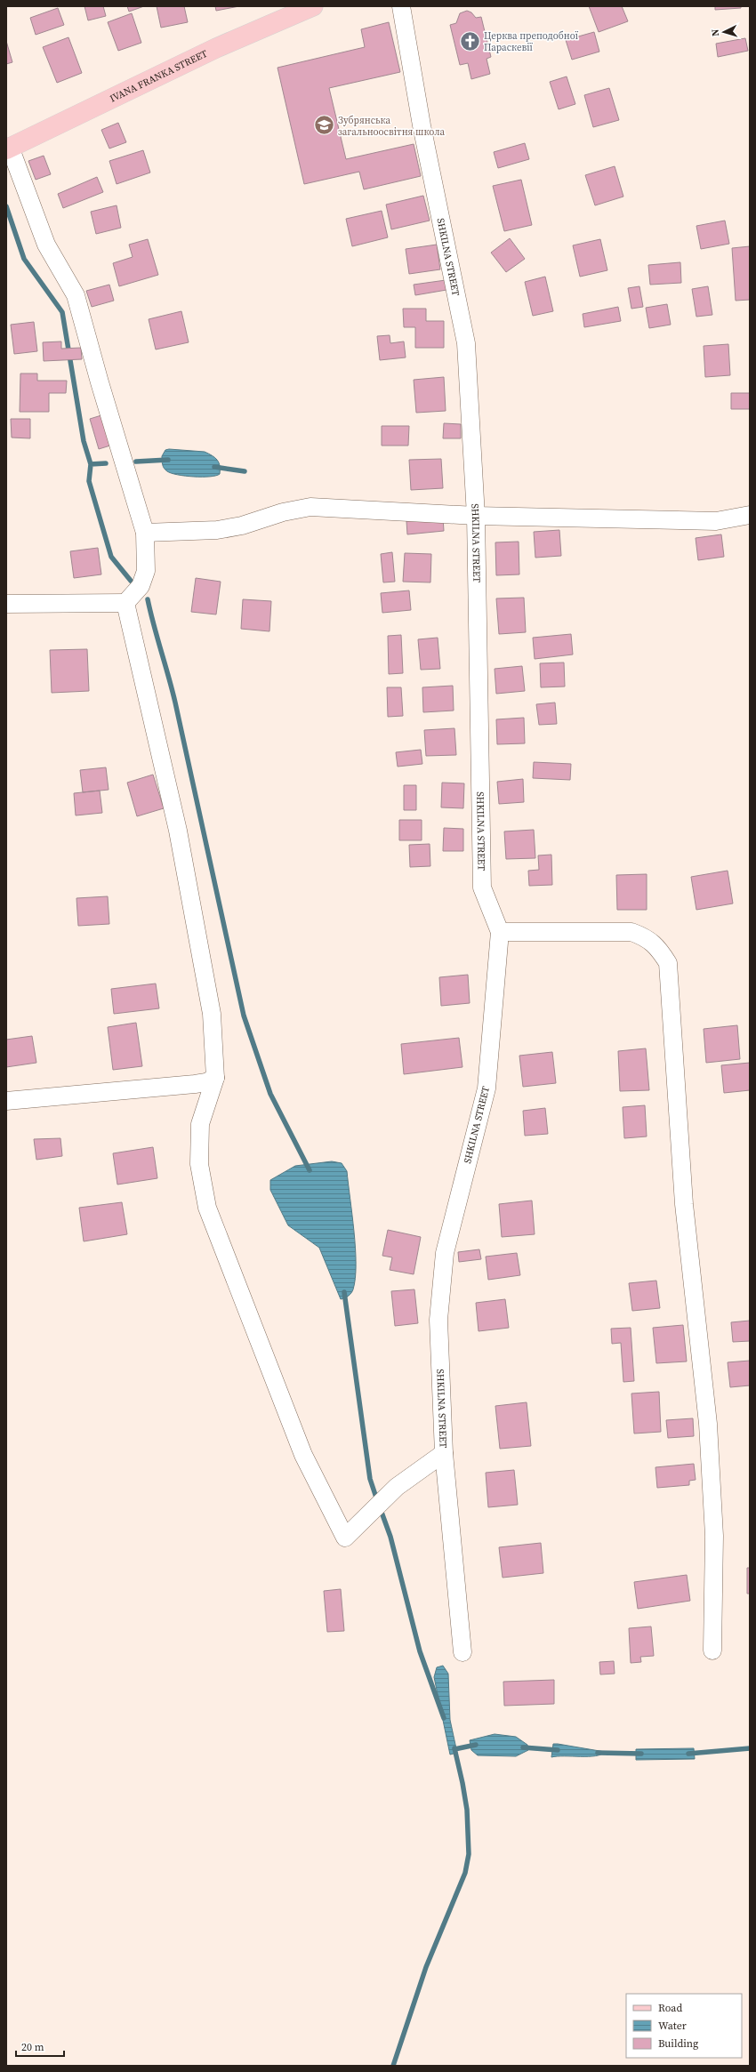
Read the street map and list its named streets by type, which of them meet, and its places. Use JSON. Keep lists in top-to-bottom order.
{
  "streets": {
    "main road": ["IVANA FRANKA STREET"],
    "street": ["SHKILNA STREET"]
  },
  "places": {
    "church": ["Церква преподобної Параскевії"],
    "school or university": ["Зубрянська загальноосвітня школа"]
  },
  "legend": ["Road", "Water", "Building"],
  "scale_bar": "20 m",
  "north": "left"
}
